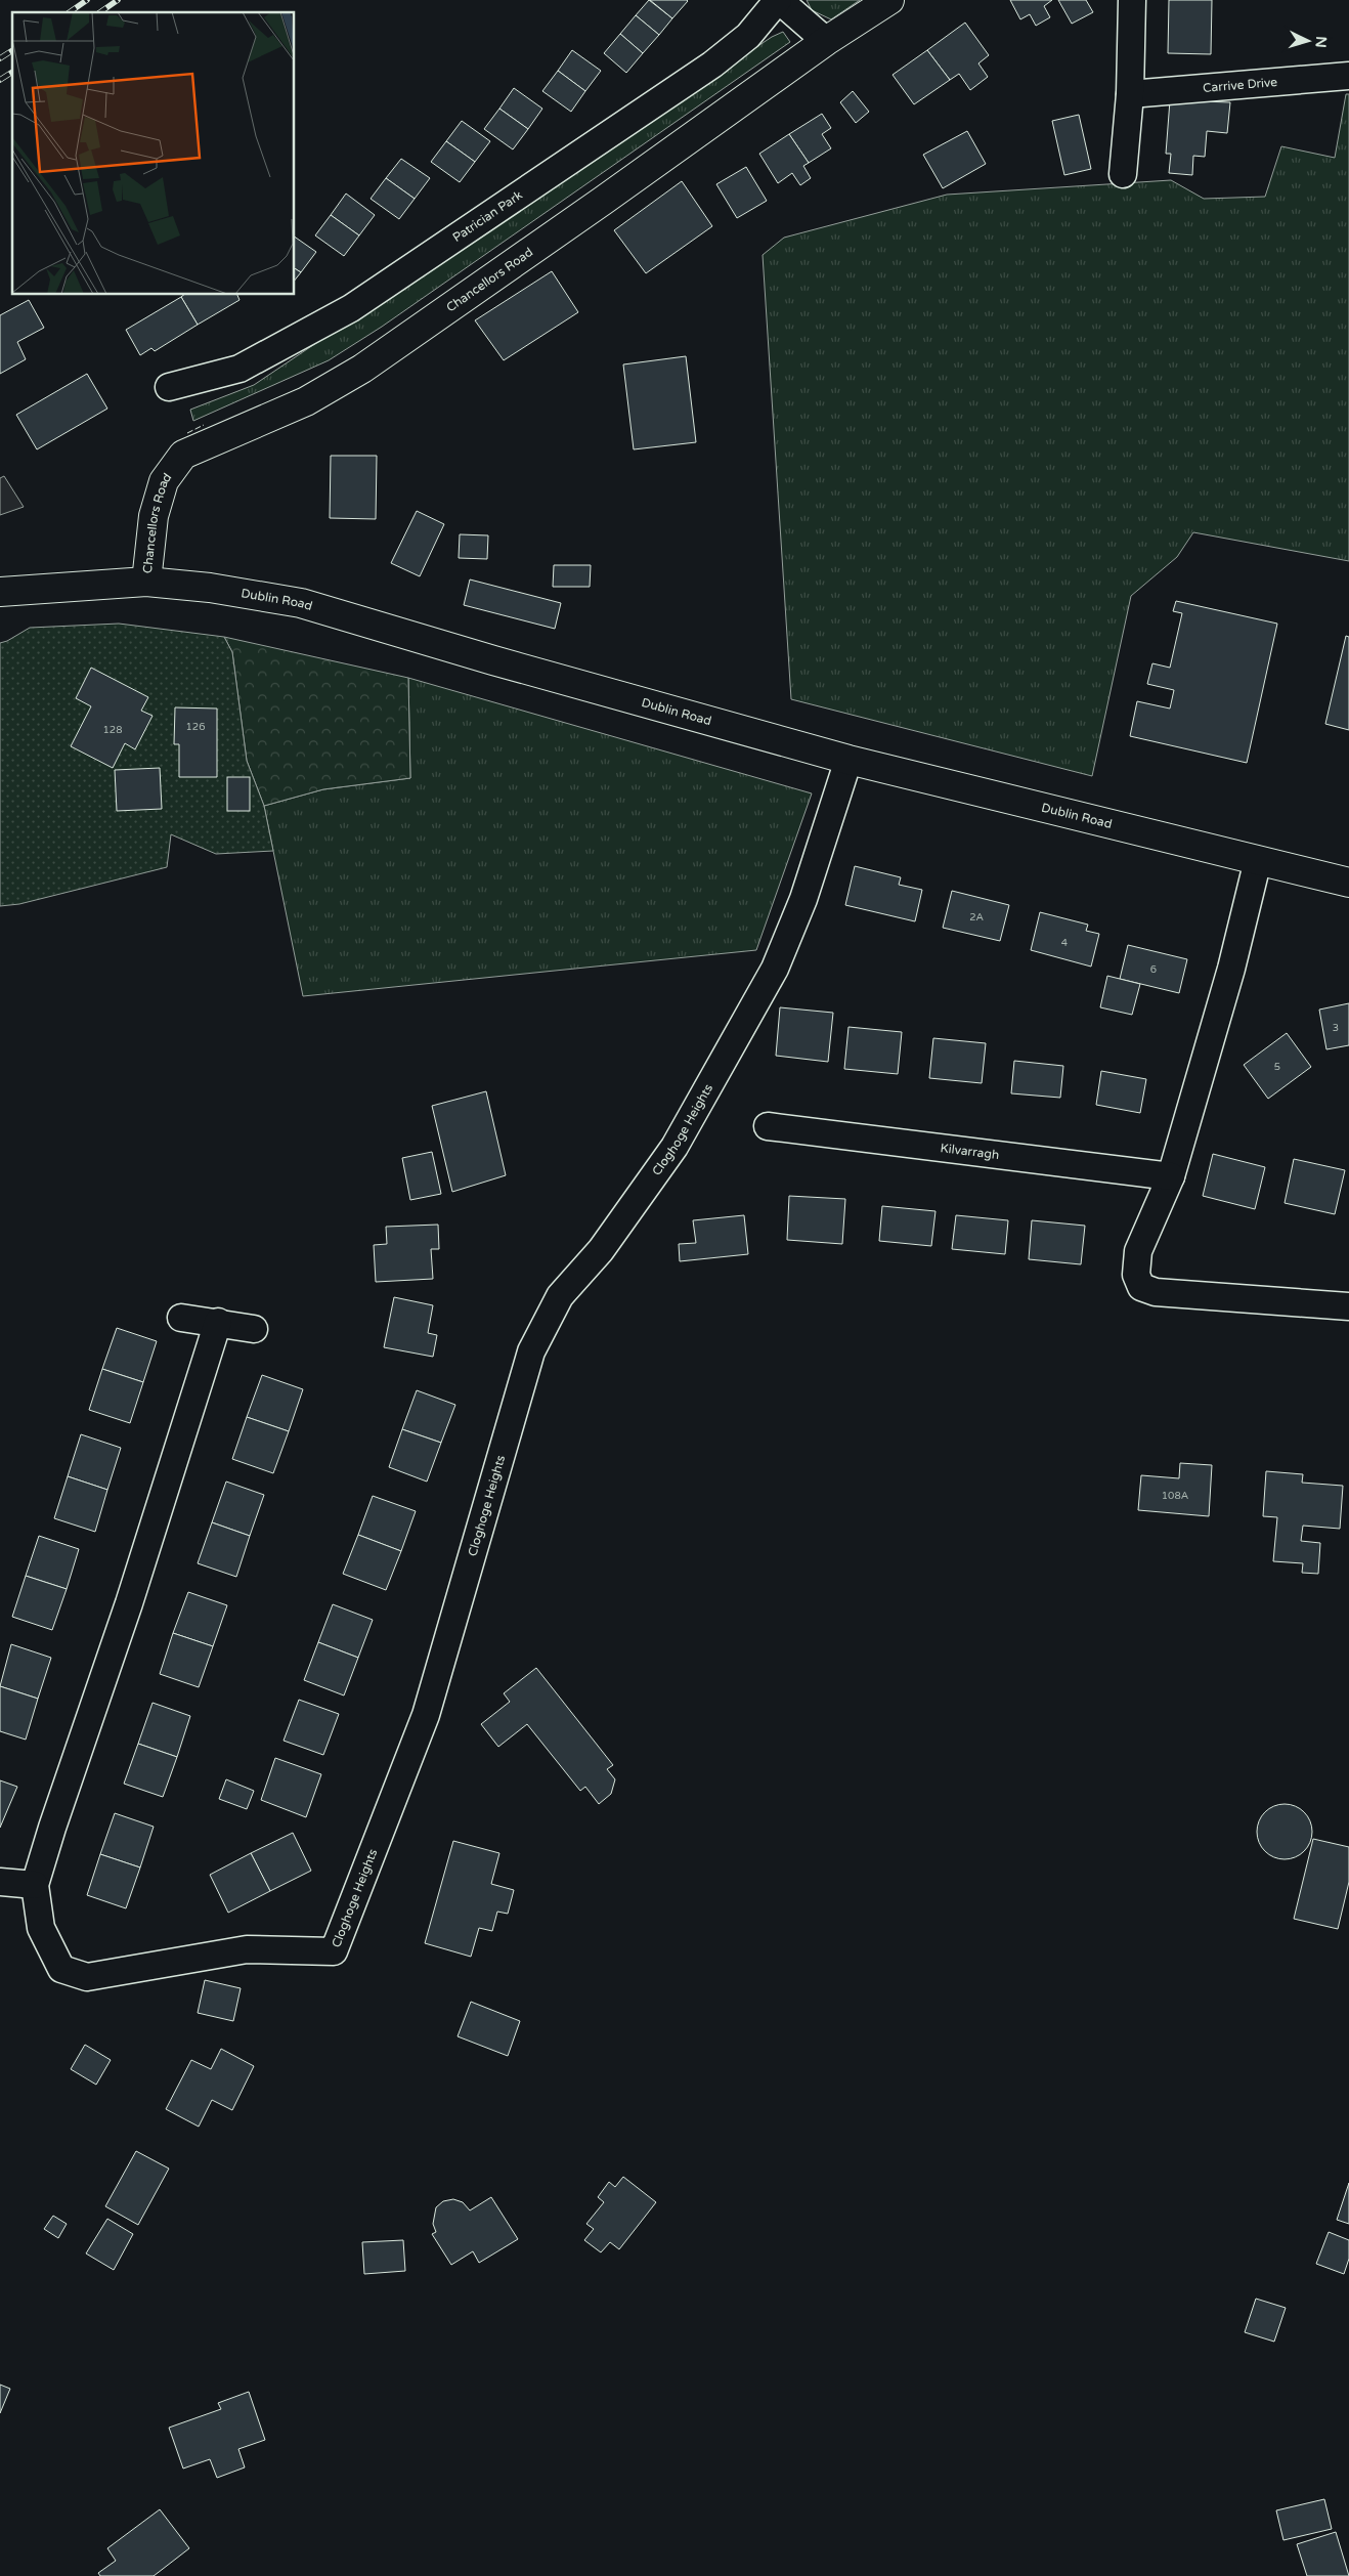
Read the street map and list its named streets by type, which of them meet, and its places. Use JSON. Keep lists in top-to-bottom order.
{
  "streets": {
    "main road": ["Chancellors Road", "Dublin Road"],
    "street": [
      "Carrive Drive",
      "Patrician Park",
      "Cloghoge Heights",
      "Kilvarragh"
    ]
  },
  "crossings": [
    ["Patrician Park", "Chancellors Road"],
    ["Chancellors Road", "Dublin Road"],
    ["Dublin Road", "Cloghoge Heights"]
  ],
  "house_numbers": [
    "126",
    "128",
    "2A",
    "4",
    "6",
    "3",
    "5",
    "108A"
  ],
  "north": "right"
}
